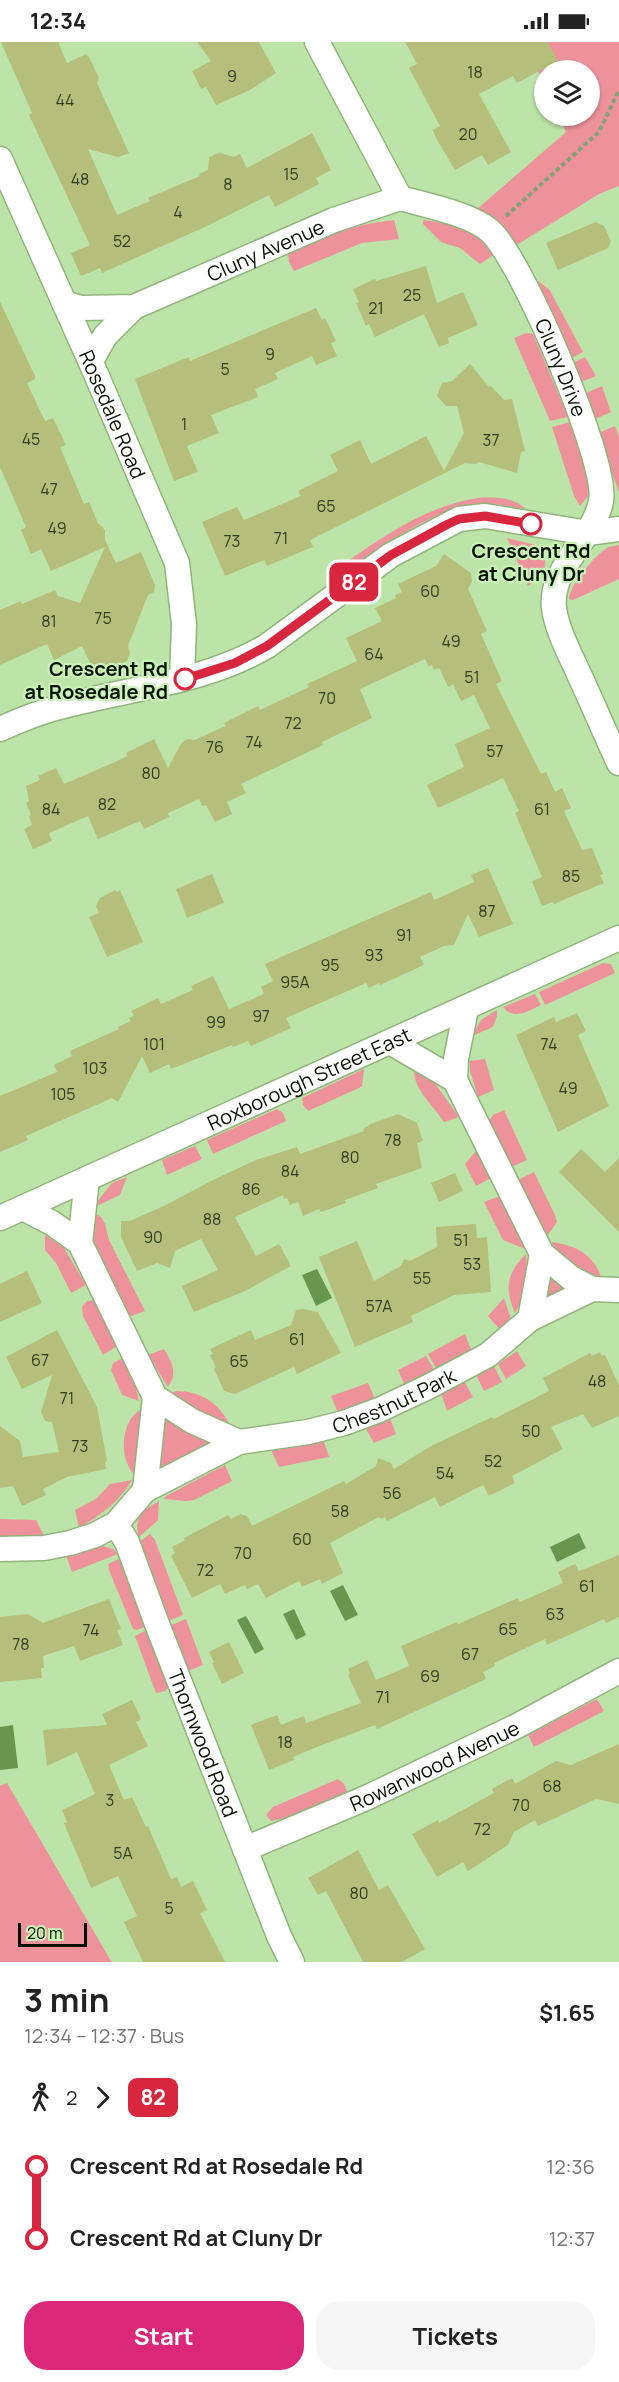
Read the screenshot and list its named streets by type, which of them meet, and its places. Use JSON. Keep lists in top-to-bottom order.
{
  "streets": {
    "street": [
      "Cluny Avenue",
      "Cluny Drive",
      "Rosedale Road",
      "Roxborough Street East",
      "Chestnut Park",
      "Thornwood Road",
      "Rowanwood Avenue"
    ]
  },
  "crossings": [
    ["Cluny Avenue", "Cluny Drive"],
    ["Cluny Avenue", "Rosedale Road"],
    ["Chestnut Park", "Thornwood Road"],
    ["Thornwood Road", "Rowanwood Avenue"]
  ],
  "places": ["Crescent Rd at Cluny Dr", "Crescent Rd at Rosedale Rd"],
  "lines": ["bus line 82"],
  "house_numbers": [
    "18",
    "9",
    "44",
    "20",
    "15",
    "48",
    "8",
    "4",
    "52",
    "25",
    "21",
    "9",
    "5",
    "1",
    "45",
    "37",
    "47",
    "65",
    "49",
    "71",
    "73",
    "60",
    "75",
    "81",
    "49",
    "64",
    "51",
    "70",
    "72",
    "74",
    "76",
    "57",
    "80",
    "82",
    "84",
    "61",
    "85",
    "87",
    "91",
    "93",
    "95",
    "95A",
    "97",
    "99",
    "101",
    "74",
    "103",
    "49",
    "105",
    "78",
    "80",
    "84",
    "86",
    "88",
    "90",
    "51",
    "53",
    "55",
    "57A",
    "61",
    "67",
    "65",
    "48",
    "71",
    "50",
    "73",
    "52",
    "54",
    "56",
    "58",
    "60",
    "70",
    "72",
    "61",
    "63",
    "65",
    "74",
    "78",
    "67",
    "69",
    "71",
    "18",
    "68",
    "3",
    "70",
    "72",
    "5A",
    "80",
    "5"
  ],
  "scale_bar": "20 m",
  "page": {
    "status": "12:34",
    "on_map": "82",
    "scale": "20 m",
    "heading": ["3 min", "12:34 – 12:37 · Bus", "$1.65"],
    "legs": ["2", "82"],
    "list": [
      {
        "name": "Crescent Rd at Rosedale Rd",
        "value": "12:36"
      },
      {
        "name": "Crescent Rd at Cluny Dr",
        "value": "12:37"
      }
    ],
    "buttons": ["Start", "Tickets"]
  }
}
